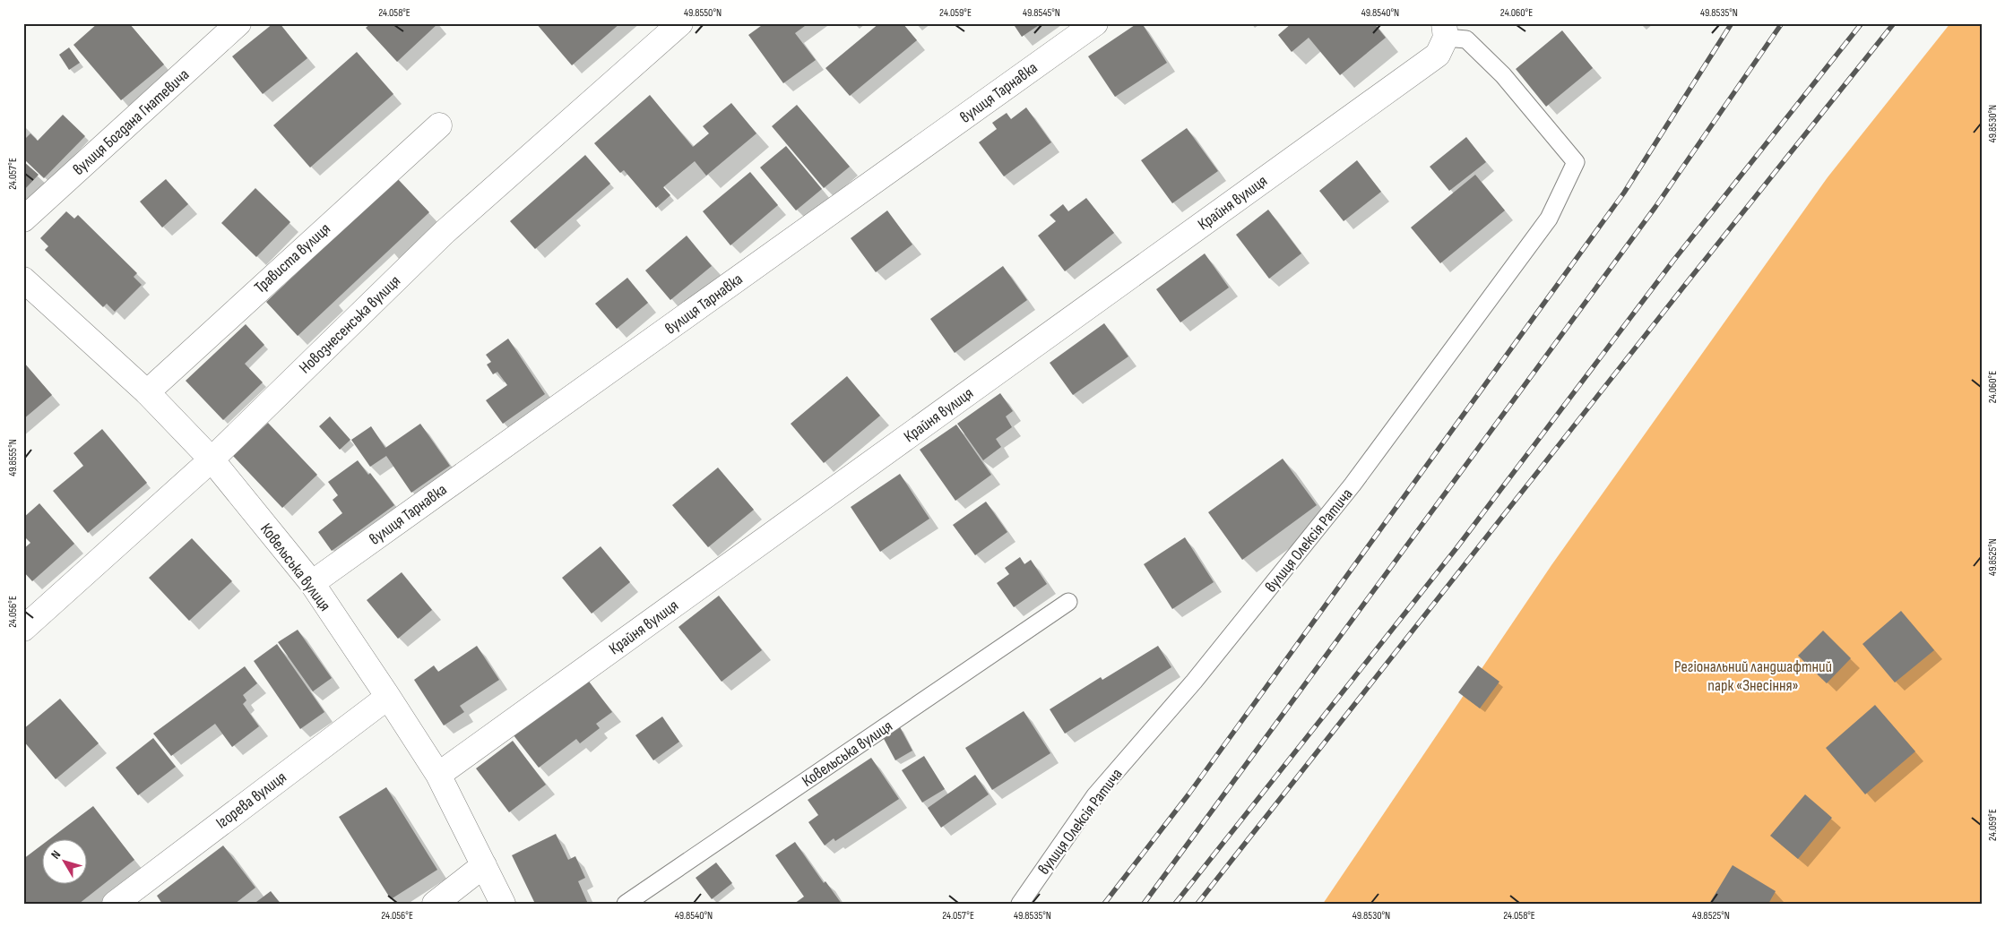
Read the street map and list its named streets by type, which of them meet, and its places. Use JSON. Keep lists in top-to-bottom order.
{
  "streets": {
    "street": [
      "вулиця Тарнавка",
      "вулиця Богдана Гнатевича",
      "Крайня вулиця",
      "Трависта вулиця",
      "Новознесенська вулиця",
      "Ковельська вулиця",
      "Ігорева вулиця"
    ],
    "lane": ["вулиця Олексія Ратича"]
  },
  "crossings": [
    ["вулиця Тарнавка", "Ковельська вулиця"],
    ["Крайня вулиця", "вулиця Олексія Ратича"],
    ["Крайня вулиця", "Ковельська вулиця"],
    ["Трависта вулиця", "Ковельська вулиця"],
    ["Новознесенська вулиця", "Ковельська вулиця"],
    ["Ковельська вулиця", "Ігорева вулиця"]
  ],
  "parks": ["Регіональний ландшафтний парк «Знесіння»"],
  "north": "top left",
  "coordinates": [
    "24.058°E",
    "49.8550°N",
    "24.059°E",
    "49.8545°N",
    "49.8540°N",
    "24.060°E",
    "49.8535°N",
    "49.8530°N",
    "24.057°E",
    "49.8555°N",
    "49.8525°N",
    "24.056°E"
  ]
}
